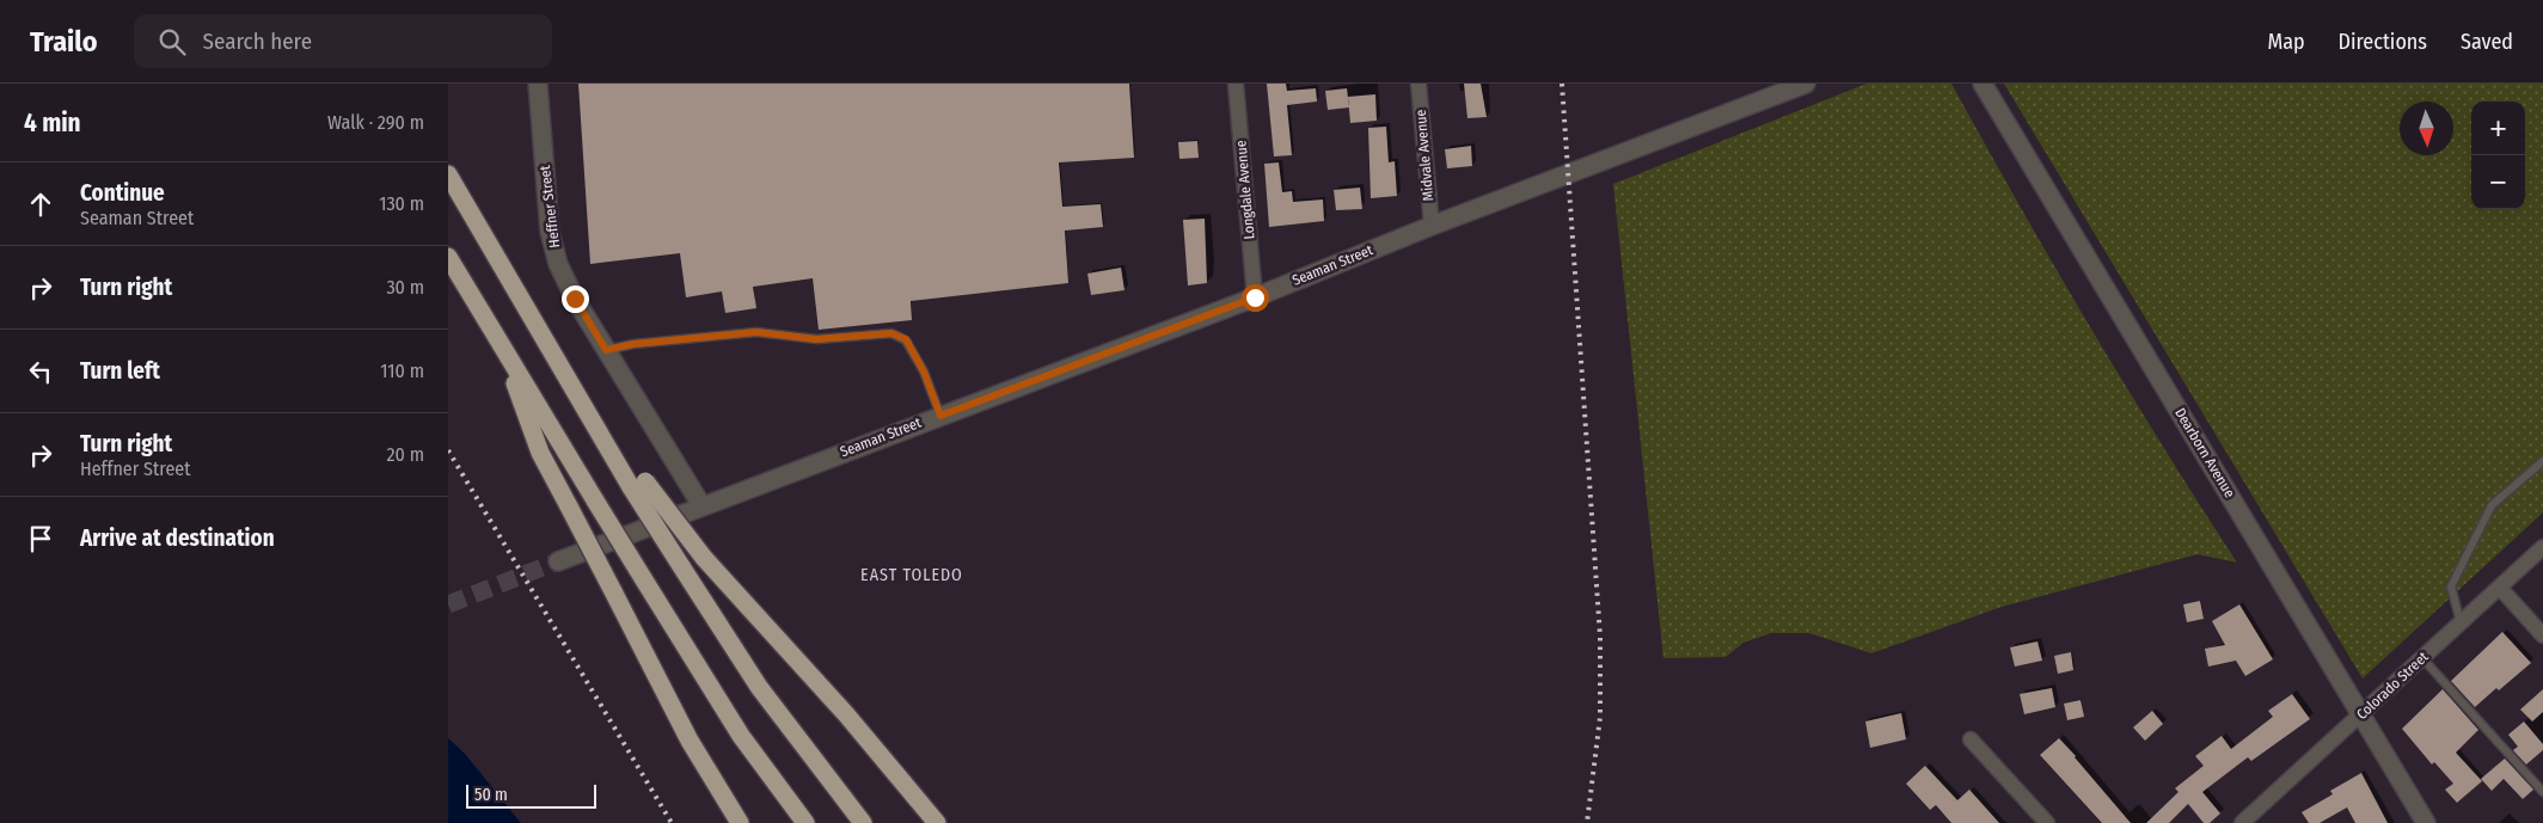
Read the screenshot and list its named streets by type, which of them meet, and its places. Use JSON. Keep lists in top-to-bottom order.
{
  "streets": {
    "street": [
      "Midvale Avenue",
      "Longdale Avenue",
      "Heffner Street",
      "Seaman Street",
      "Dearborn Avenue",
      "Colorado Street"
    ]
  },
  "crossings": [
    ["Midvale Avenue", "Seaman Street"],
    ["Longdale Avenue", "Seaman Street"],
    ["Heffner Street", "Seaman Street"],
    ["Dearborn Avenue", "Colorado Street"]
  ],
  "districts": ["EAST TOLEDO"],
  "scale_bar": "50 m",
  "north": "bottom",
  "page": {
    "header": "Trailo",
    "search": "Search here",
    "nav": ["Map", "Directions", "Saved"],
    "heading": ["4 min", "Walk · 290 m"],
    "map_buttons": ["+", "−"],
    "list": [
      ["Continue", "Seaman Street", "130 m"],
      ["Turn right", "30 m"],
      ["Turn left", "110 m"],
      ["Turn right", "Heffner Street", "20 m"],
      "Arrive at destination"
    ],
    "scale": "50 m"
  }
}
